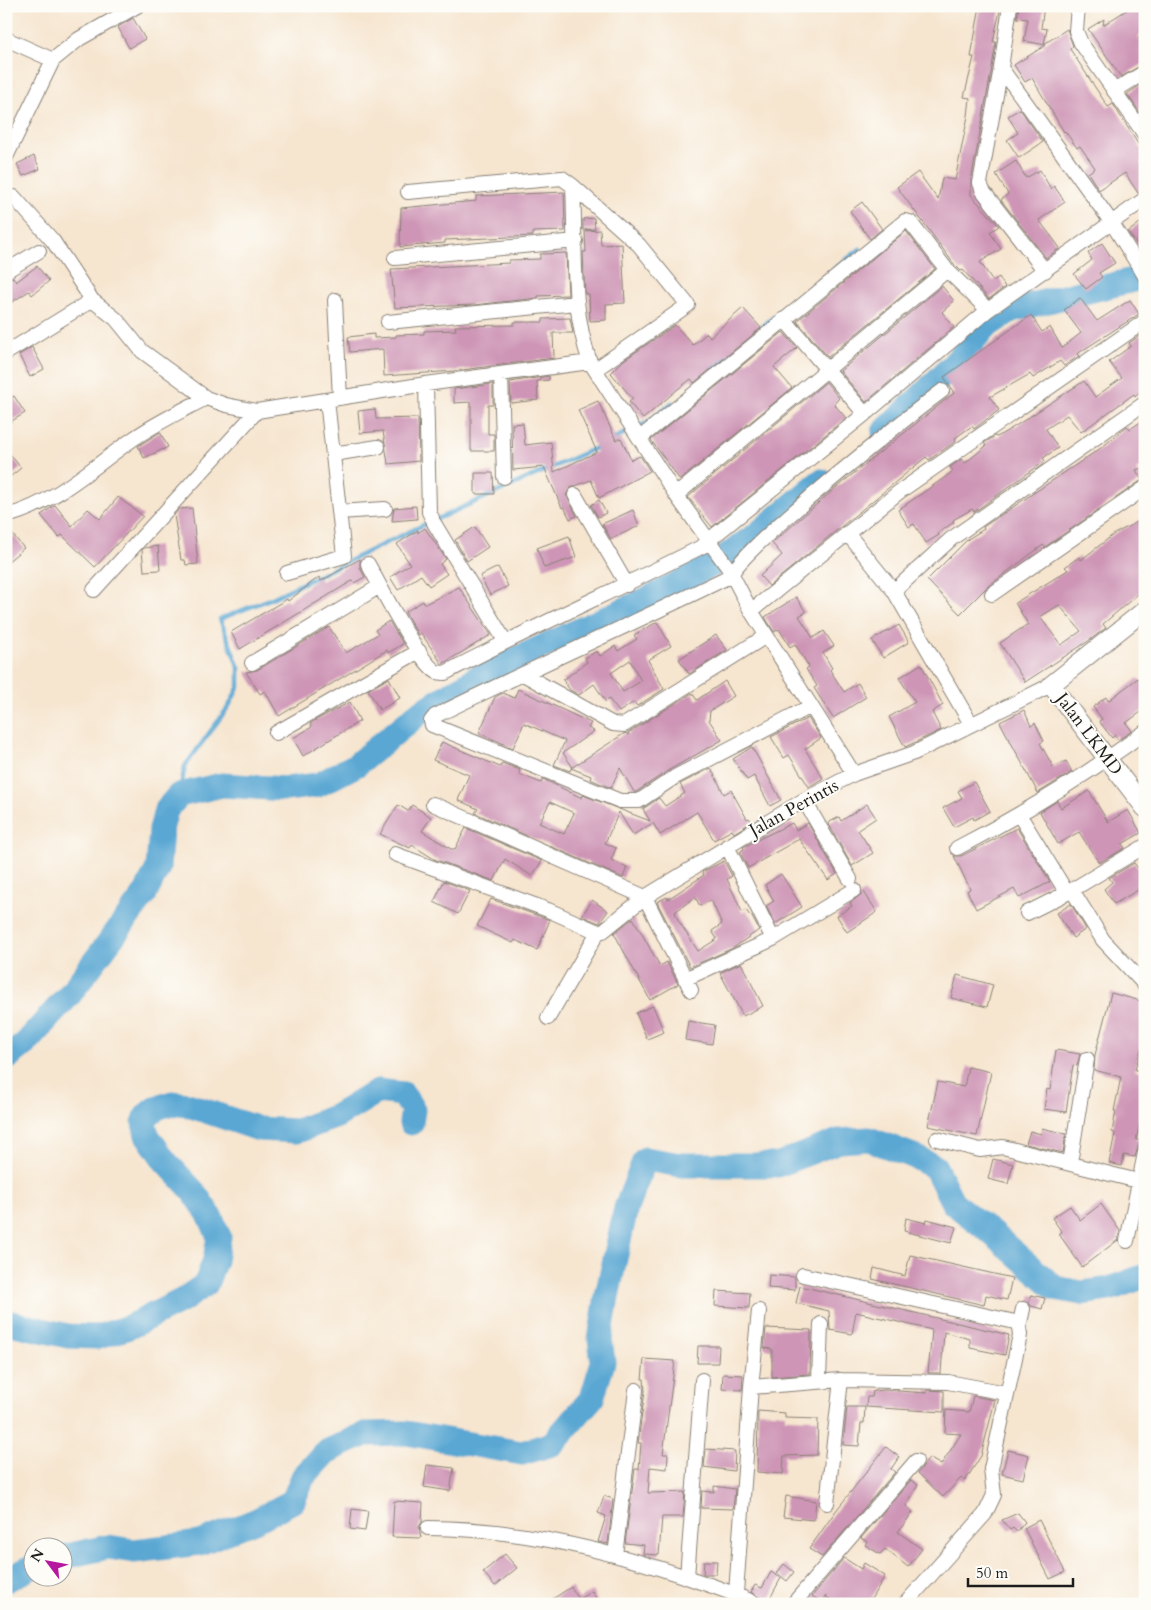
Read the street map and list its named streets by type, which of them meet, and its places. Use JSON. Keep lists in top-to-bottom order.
{
  "streets": {
    "street": ["Jalan LKMD", "Jalan Perintis"]
  },
  "crossings": [
    ["Jalan LKMD", "Jalan Perintis"]
  ],
  "scale_bar": "50 m",
  "north": "top left"
}
